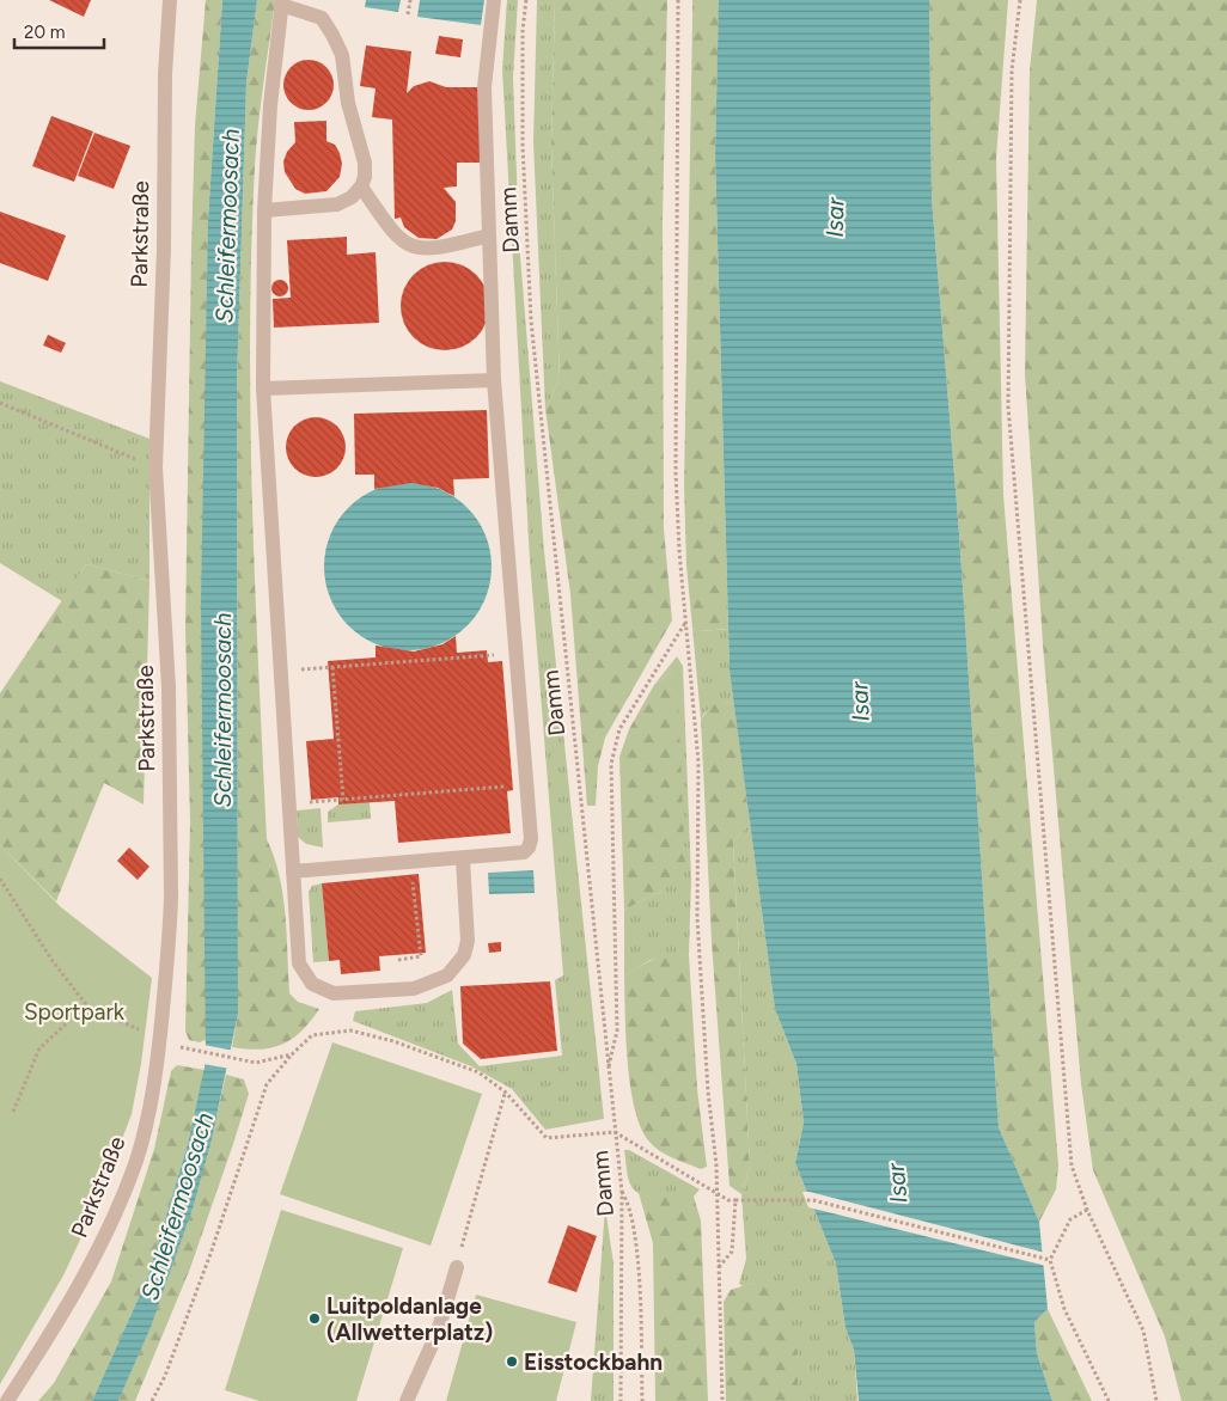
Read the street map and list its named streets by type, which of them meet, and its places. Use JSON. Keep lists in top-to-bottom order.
{
  "streets": {
    "street": ["Parkstraße"],
    "path": ["Damm"]
  },
  "water": ["Isar", "Schleifermoosach"],
  "parks": ["Sportpark"],
  "places": ["Luitpoldanlage (Allwetterplatz)", "Eisstockbahn"],
  "scale_bar": "20 m"
}
